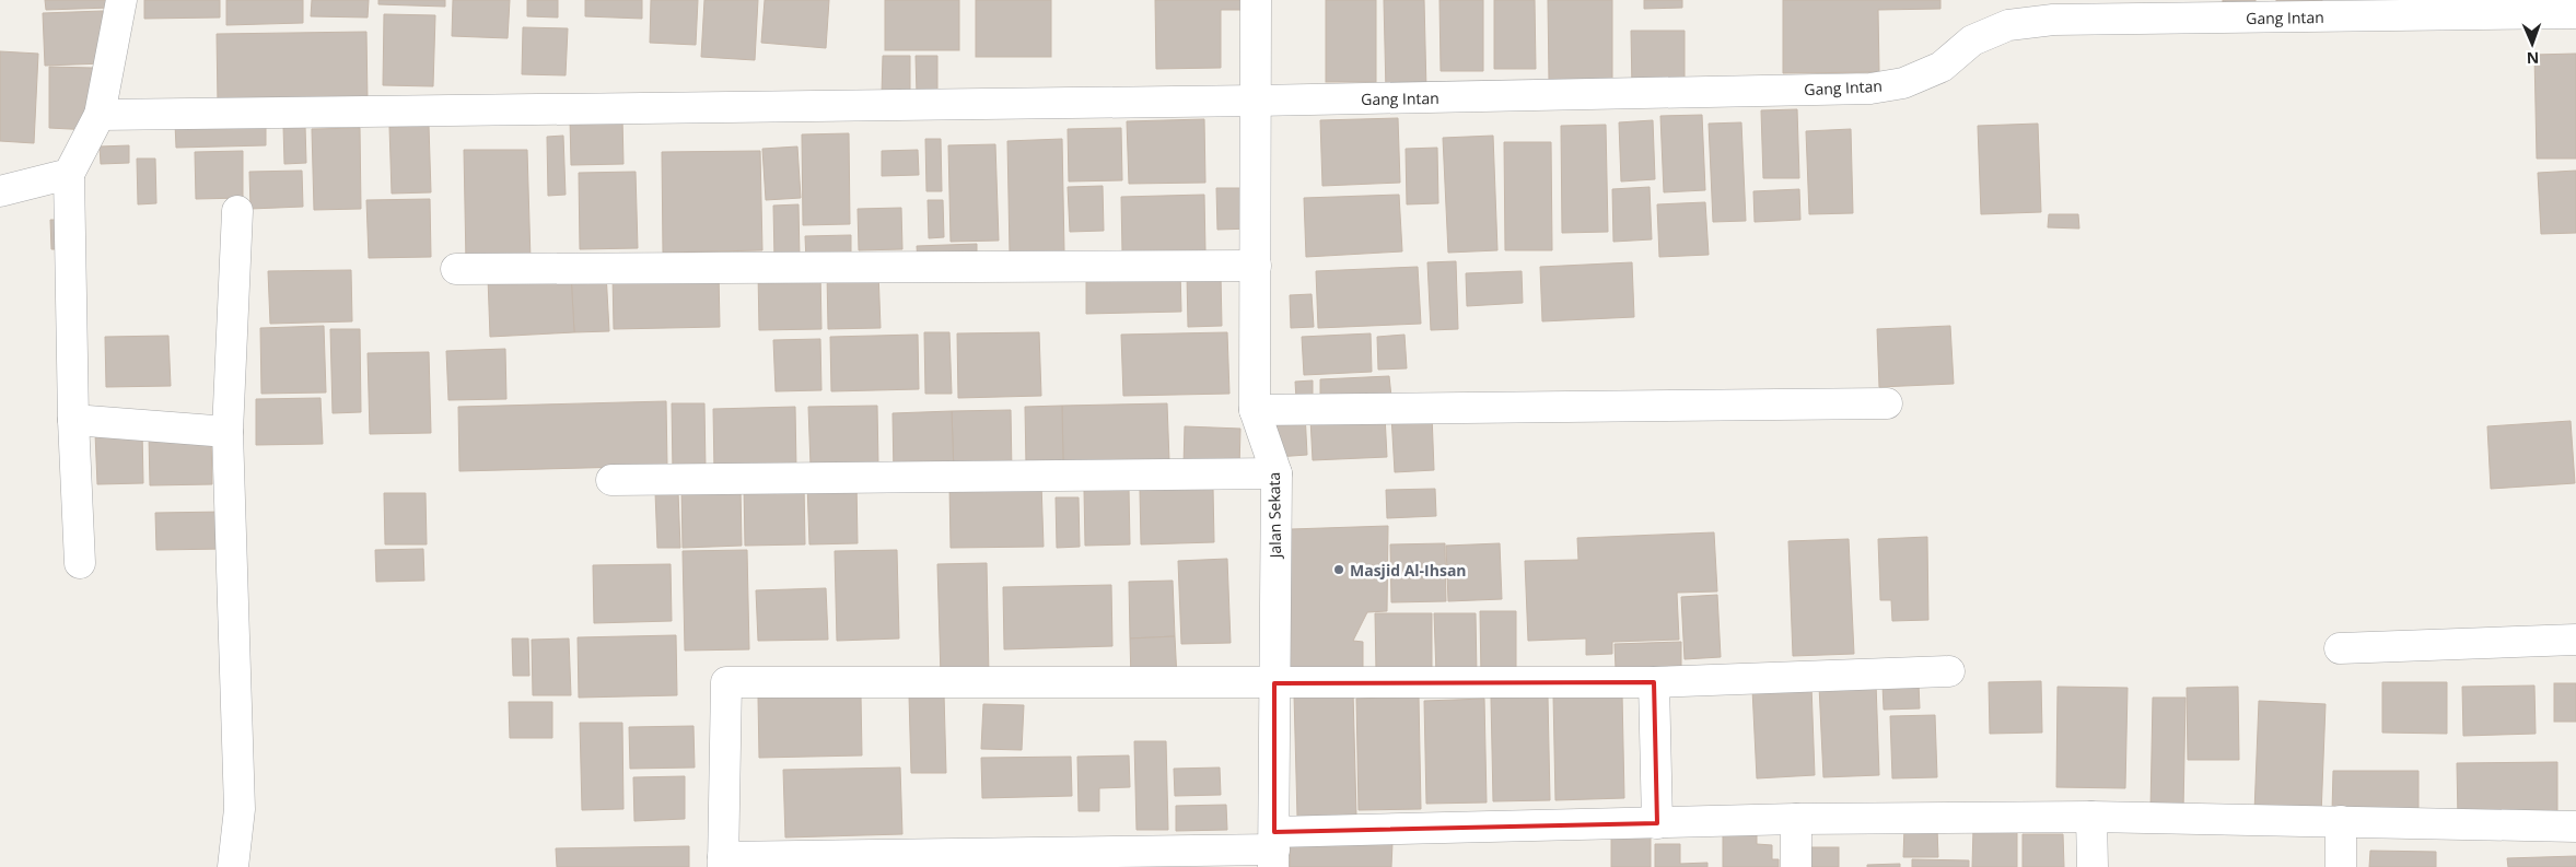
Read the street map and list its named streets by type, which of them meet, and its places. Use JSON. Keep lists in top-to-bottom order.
{
  "streets": {
    "street": ["Gang Intan", "Jalan Sekata"]
  },
  "crossings": [
    ["Gang Intan", "Jalan Sekata"]
  ],
  "places": ["Masjid Al-Ihsan"],
  "north": "bottom"
}
